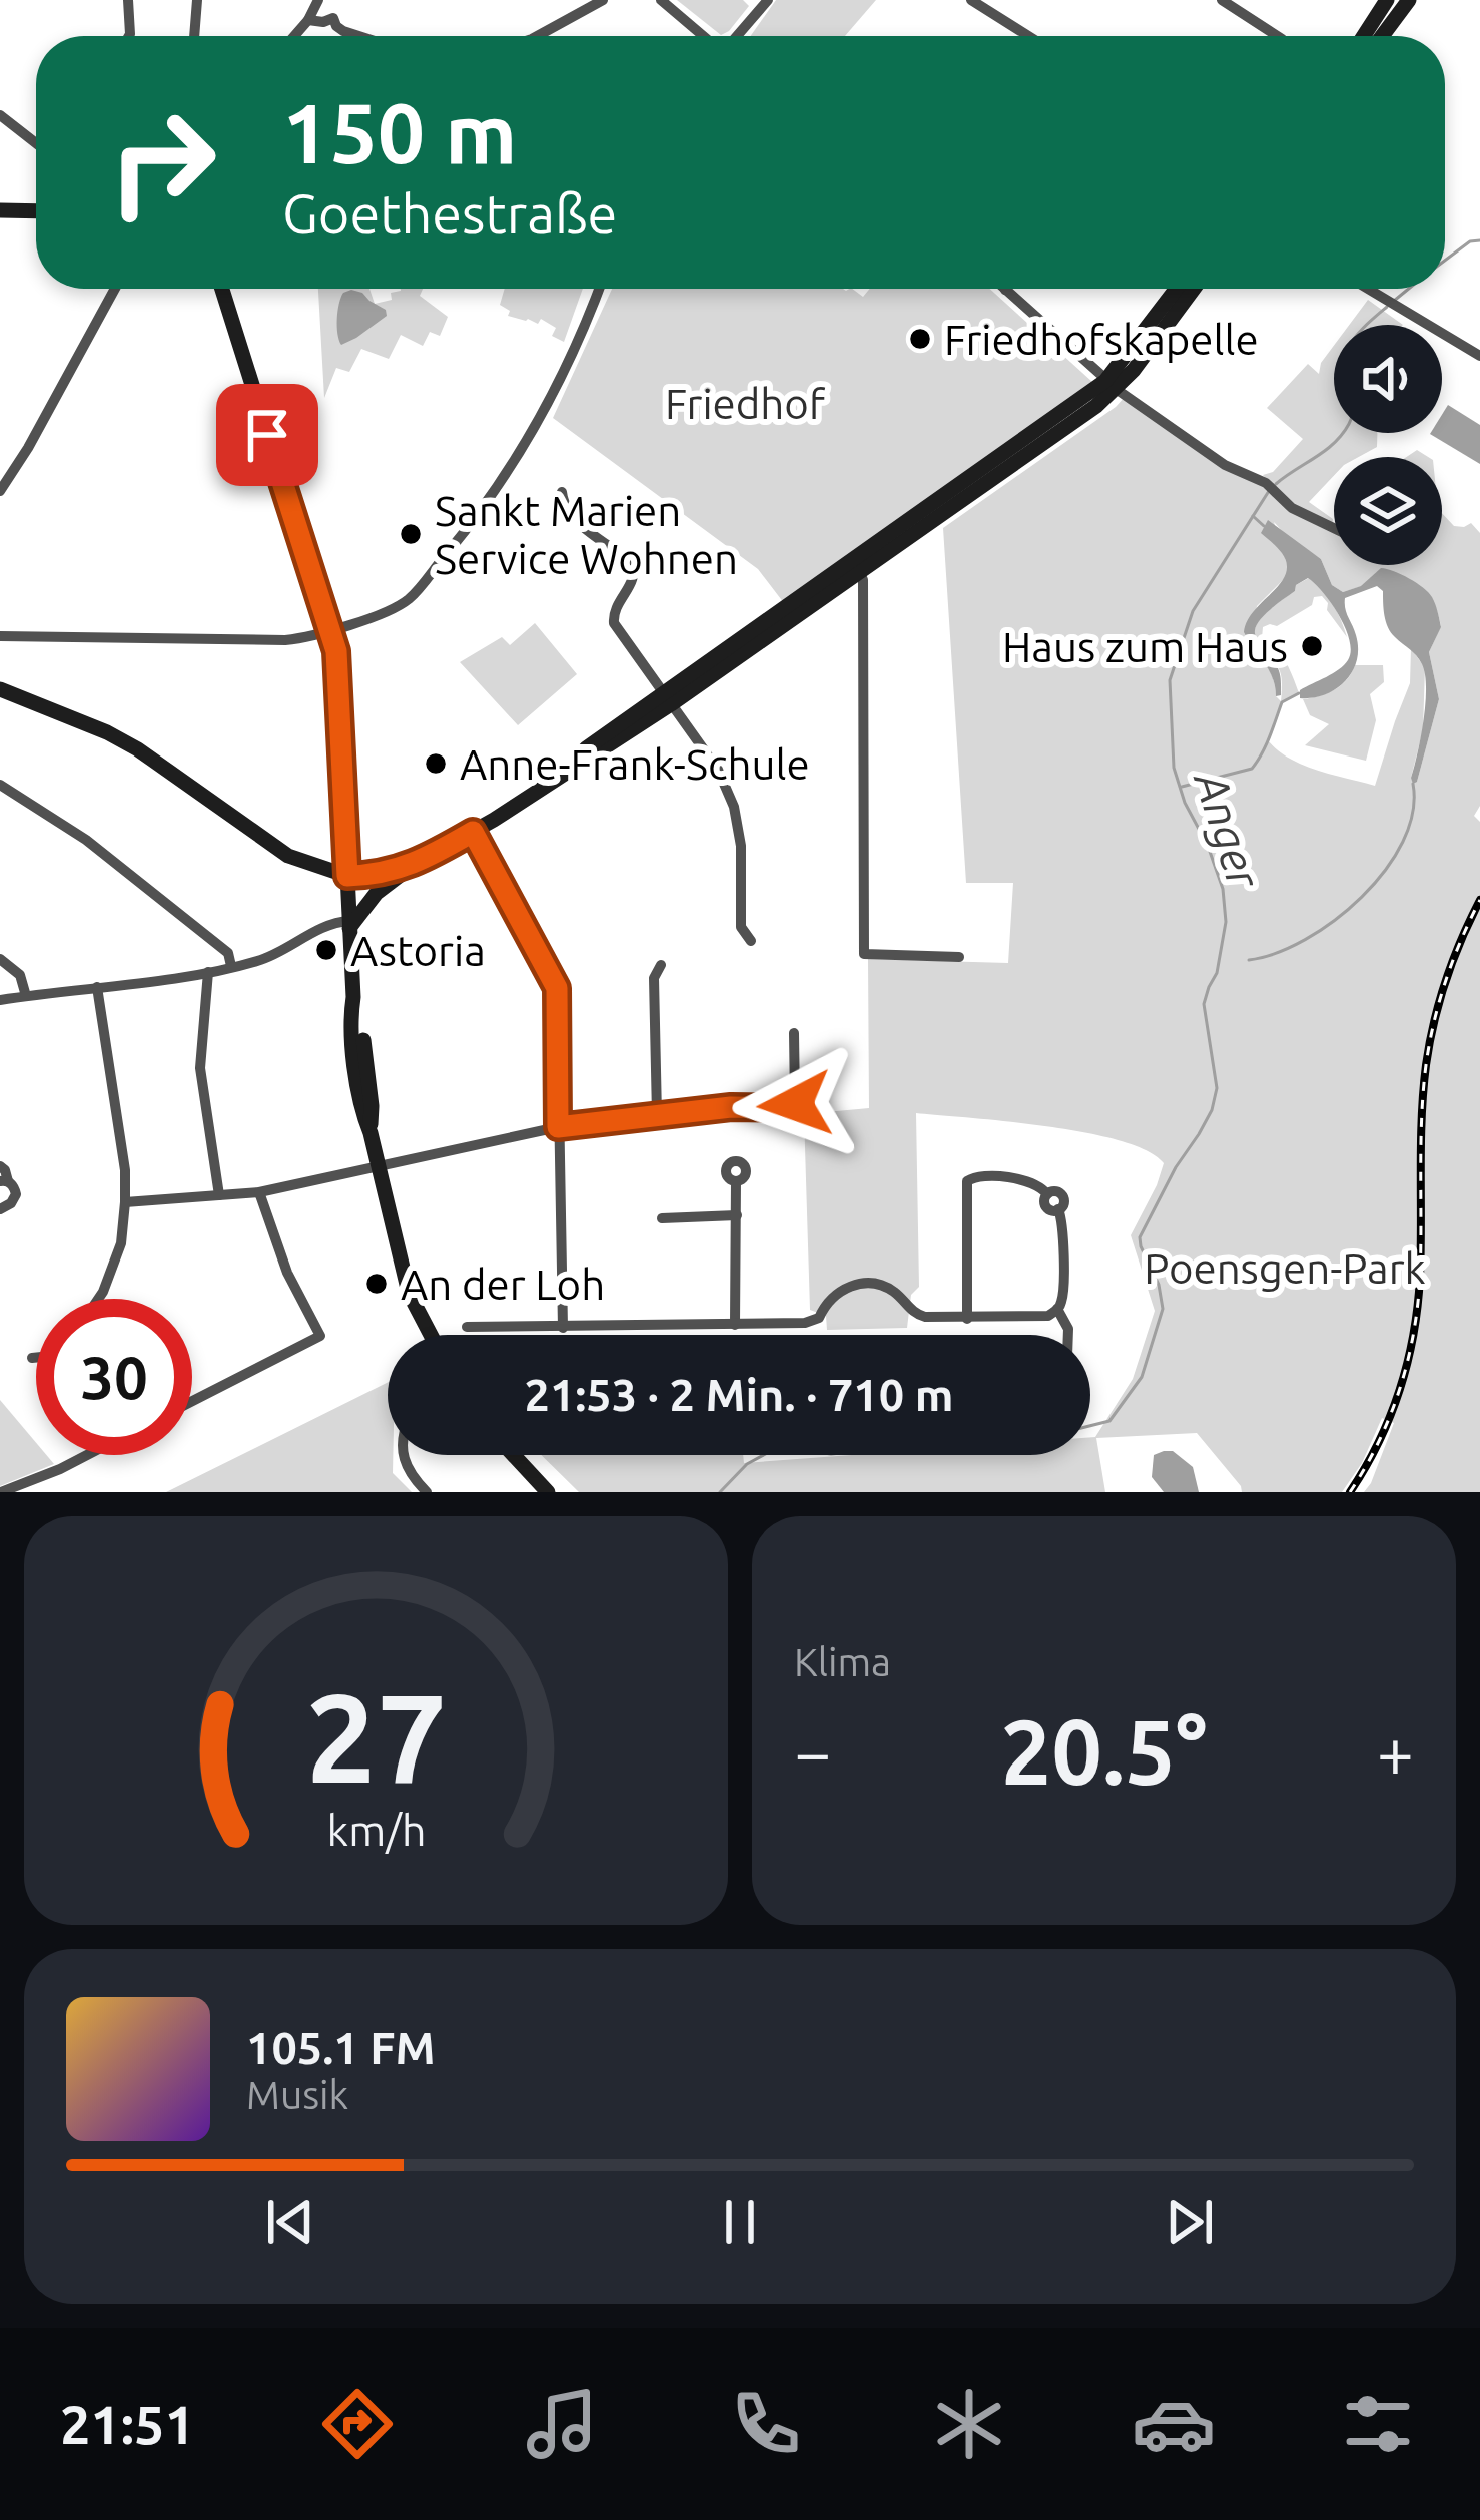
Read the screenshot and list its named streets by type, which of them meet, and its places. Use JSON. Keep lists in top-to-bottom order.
{
  "water": ["Anger"],
  "parks": ["Friedhof", "Poensgen-Park"],
  "places": [
    "Friedhofskapelle",
    "Sankt Marien Service Wohnen",
    "Haus zum Haus",
    "Anne-Frank-Schule",
    "Astoria",
    "An der Loh"
  ],
  "page": {
    "turn": ["150 m", "Goethestraße"],
    "limit": "30",
    "trip": "21:53 · 2 Min. · 710 m",
    "tile": "Klima",
    "heat": ["−", "20.5°", "+"],
    "song": ["105.1 FM", "Musik"],
    "tabs": "21:51",
    "gauge": ["27", "km/h"]
  }
}
